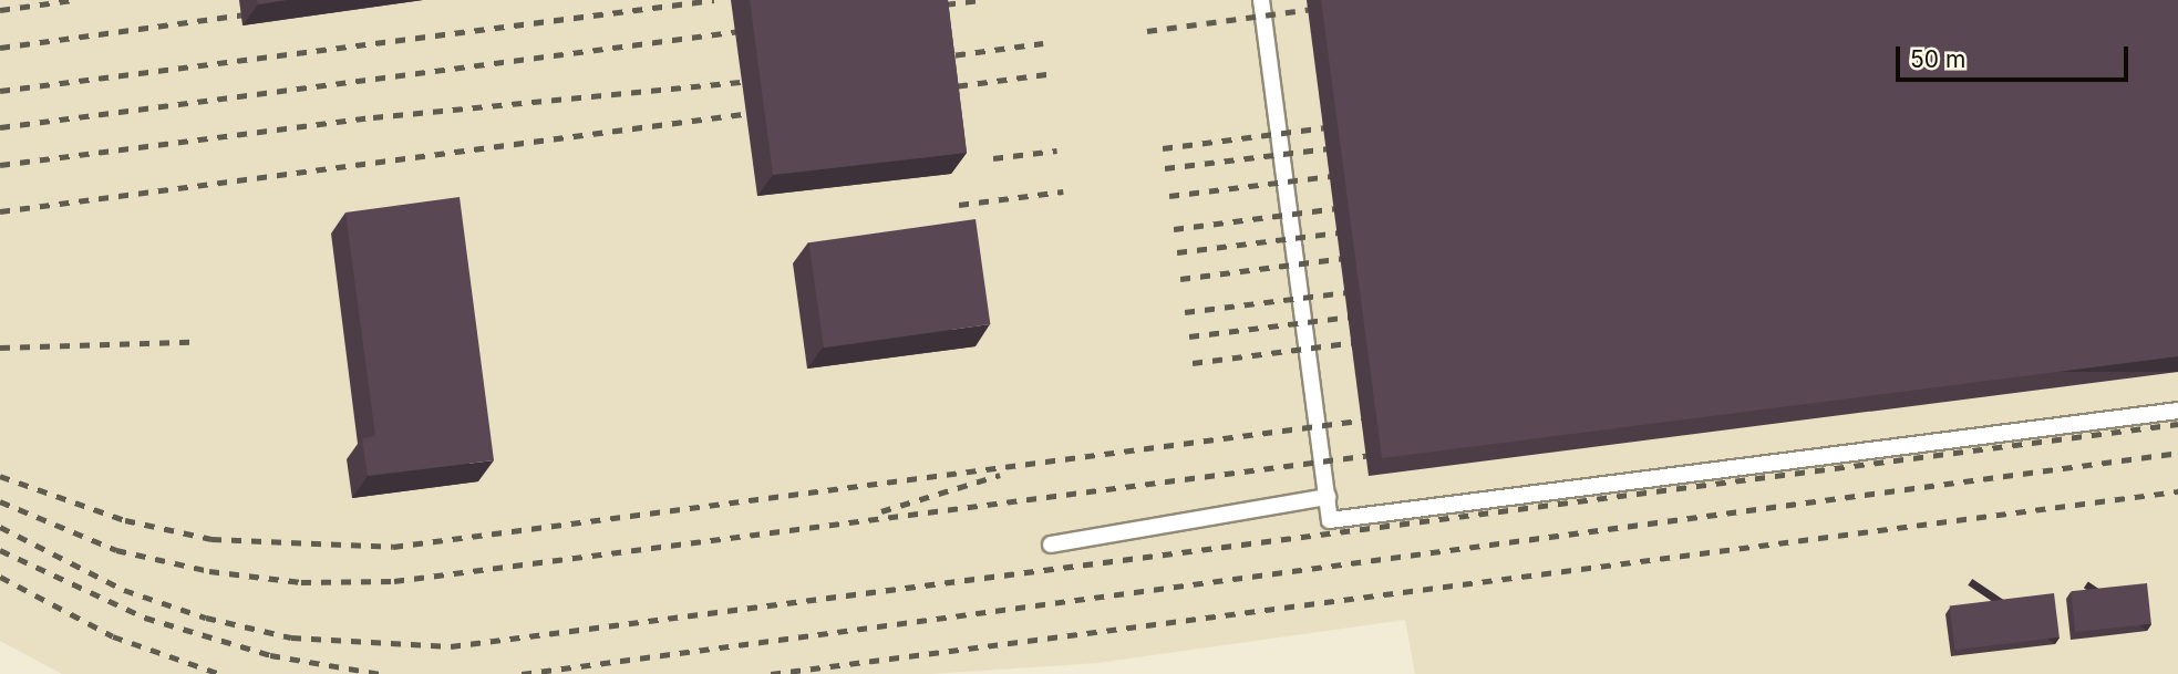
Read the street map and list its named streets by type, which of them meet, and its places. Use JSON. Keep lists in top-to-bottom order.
{
  "scale_bar": "50 m"
}
